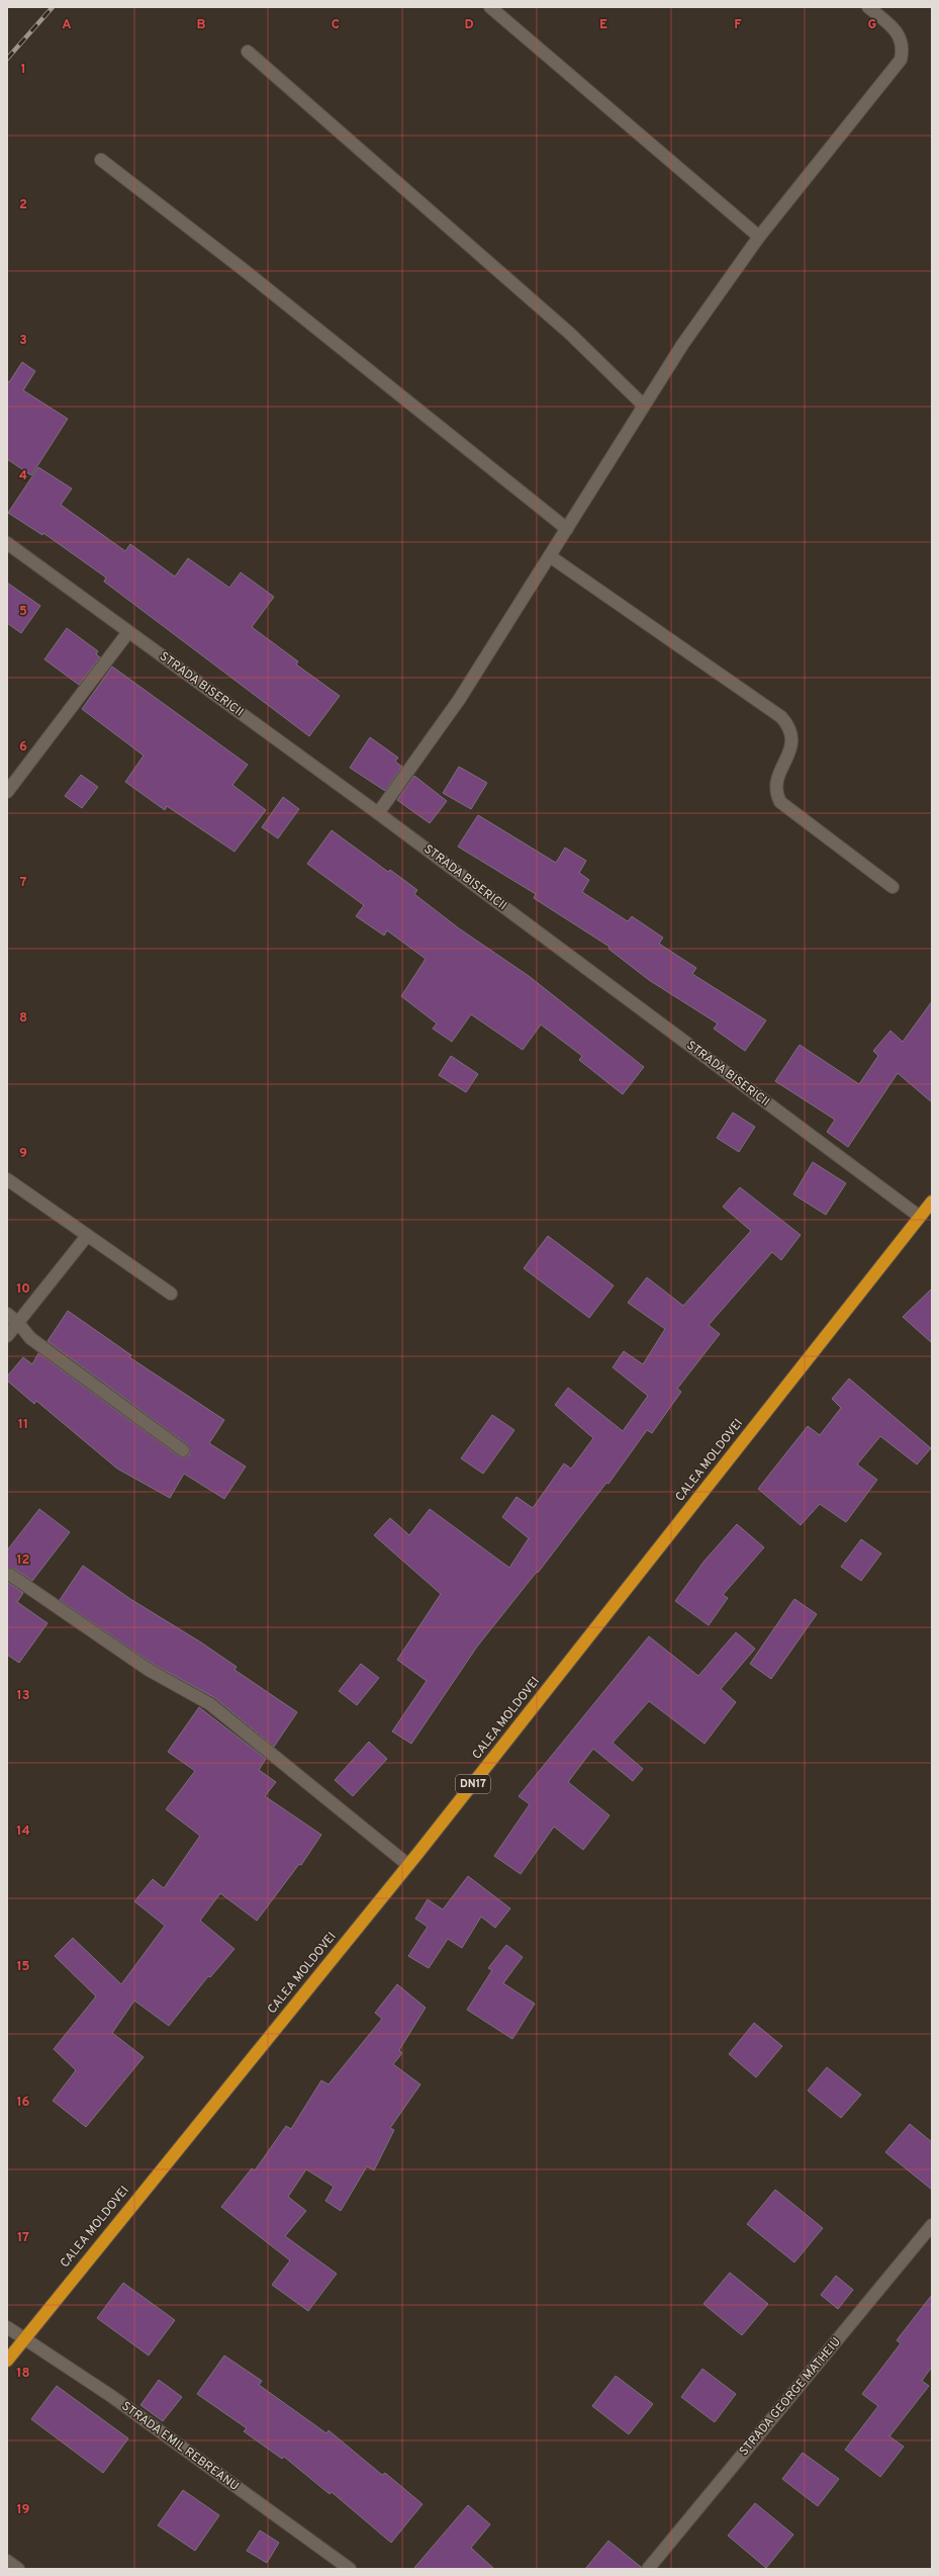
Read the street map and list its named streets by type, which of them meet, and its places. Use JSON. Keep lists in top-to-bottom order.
{
  "streets": {
    "highway": ["CALEA MOLDOVEI", "DN17"],
    "street": ["STRADA BISERICII", "STRADA GEORGE MATHEIU", "STRADA EMIL REBREANU"]
  },
  "crossings": [
    ["STRADA BISERICII", "CALEA MOLDOVEI"],
    ["CALEA MOLDOVEI", "STRADA EMIL REBREANU"]
  ],
  "grid": {
    "columns": [
      "A",
      "B",
      "C",
      "D",
      "E",
      "F",
      "G"
    ],
    "rows": [
      "1",
      "2",
      "3",
      "4",
      "5",
      "6",
      "7",
      "8",
      "9",
      "10",
      "11",
      "12",
      "13",
      "14",
      "15",
      "16",
      "17",
      "18",
      "19"
    ]
  }
}
